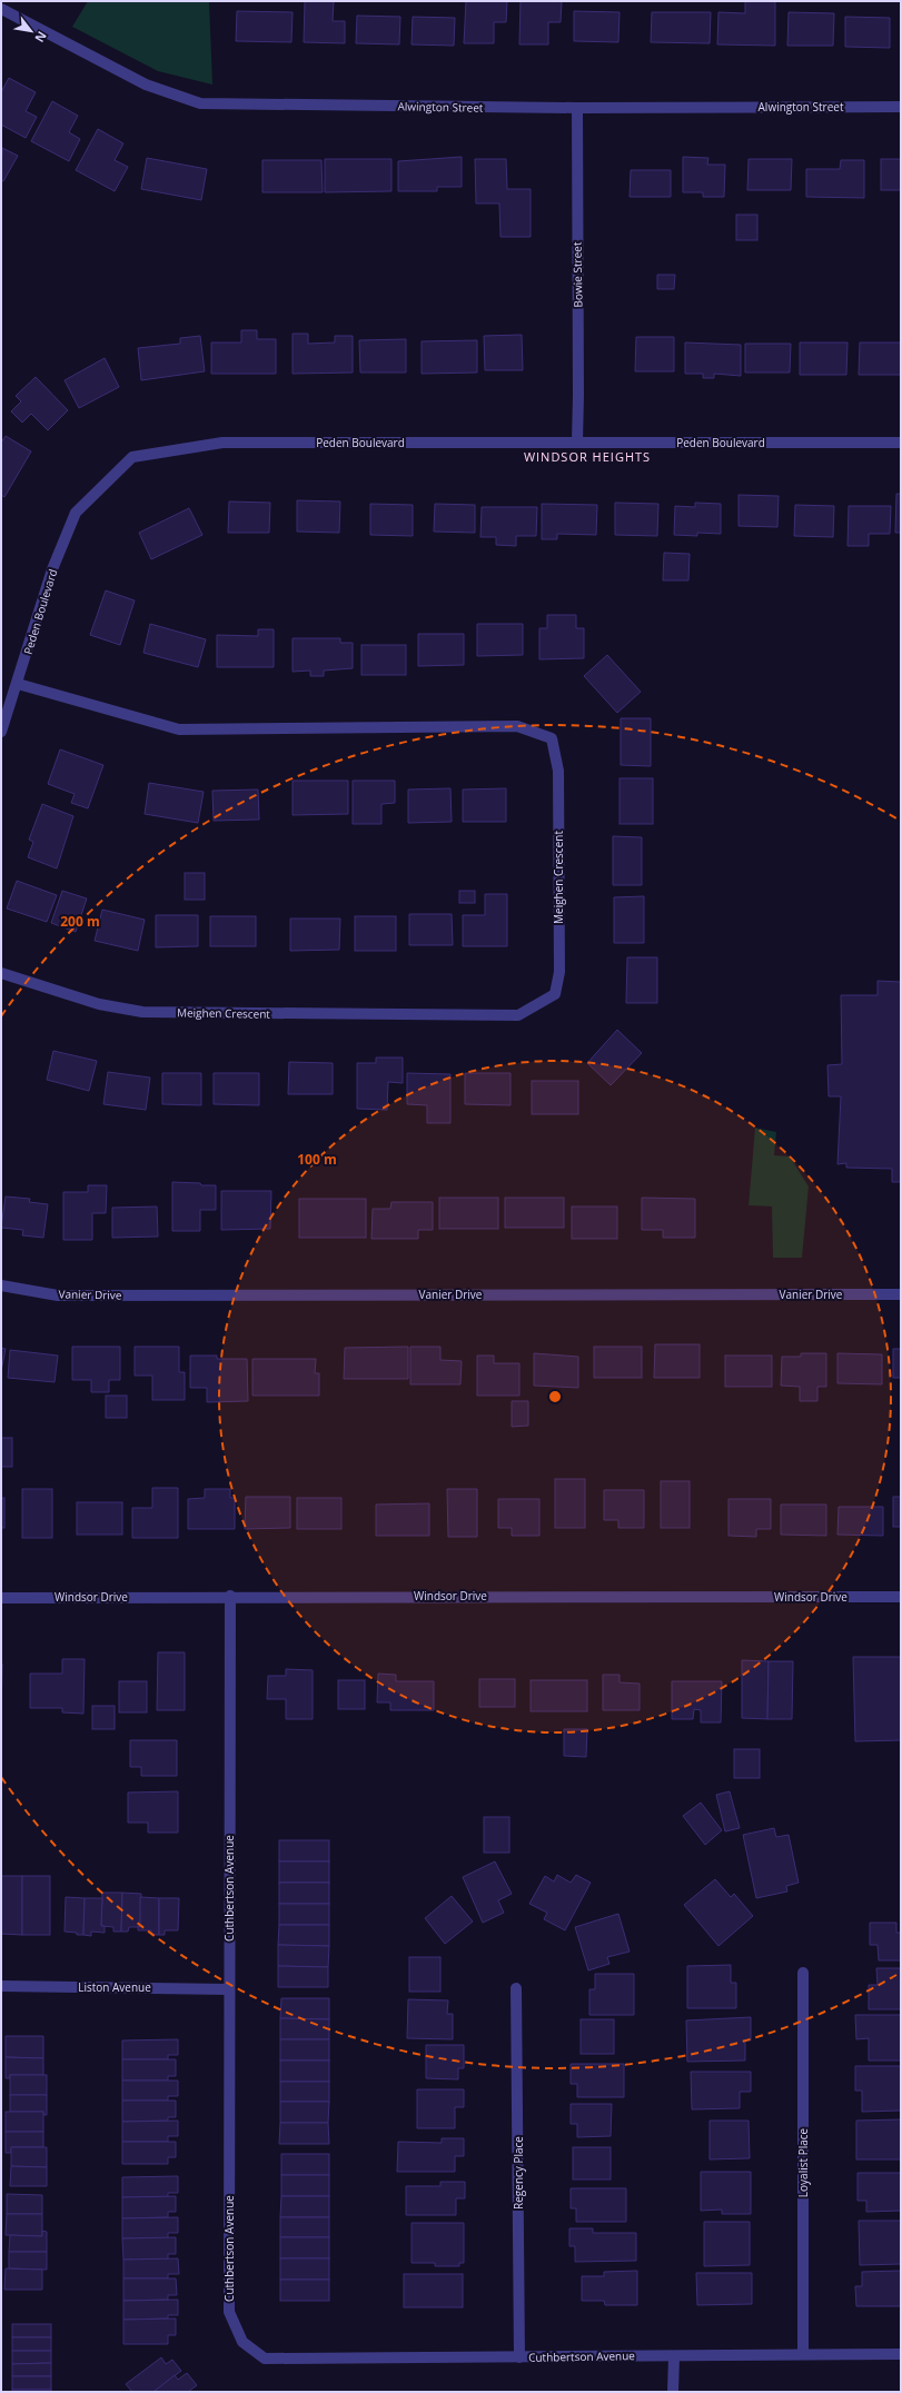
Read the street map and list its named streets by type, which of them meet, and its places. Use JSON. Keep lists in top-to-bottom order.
{
  "streets": {
    "street": [
      "Alwington Street",
      "Bowie Street",
      "Peden Boulevard",
      "Meighen Crescent",
      "Vanier Drive",
      "Windsor Drive",
      "Cuthbertson Avenue",
      "Liston Avenue",
      "Loyalist Place",
      "Regency Place"
    ]
  },
  "crossings": [
    ["Alwington Street", "Bowie Street"],
    ["Bowie Street", "Peden Boulevard"],
    ["Peden Boulevard", "Meighen Crescent"],
    ["Windsor Drive", "Cuthbertson Avenue"],
    ["Cuthbertson Avenue", "Liston Avenue"],
    ["Cuthbertson Avenue", "Loyalist Place"],
    ["Cuthbertson Avenue", "Regency Place"]
  ],
  "districts": ["WINDSOR HEIGHTS"],
  "north": "bottom right",
  "rings": ["200 m", "100 m"]
}
